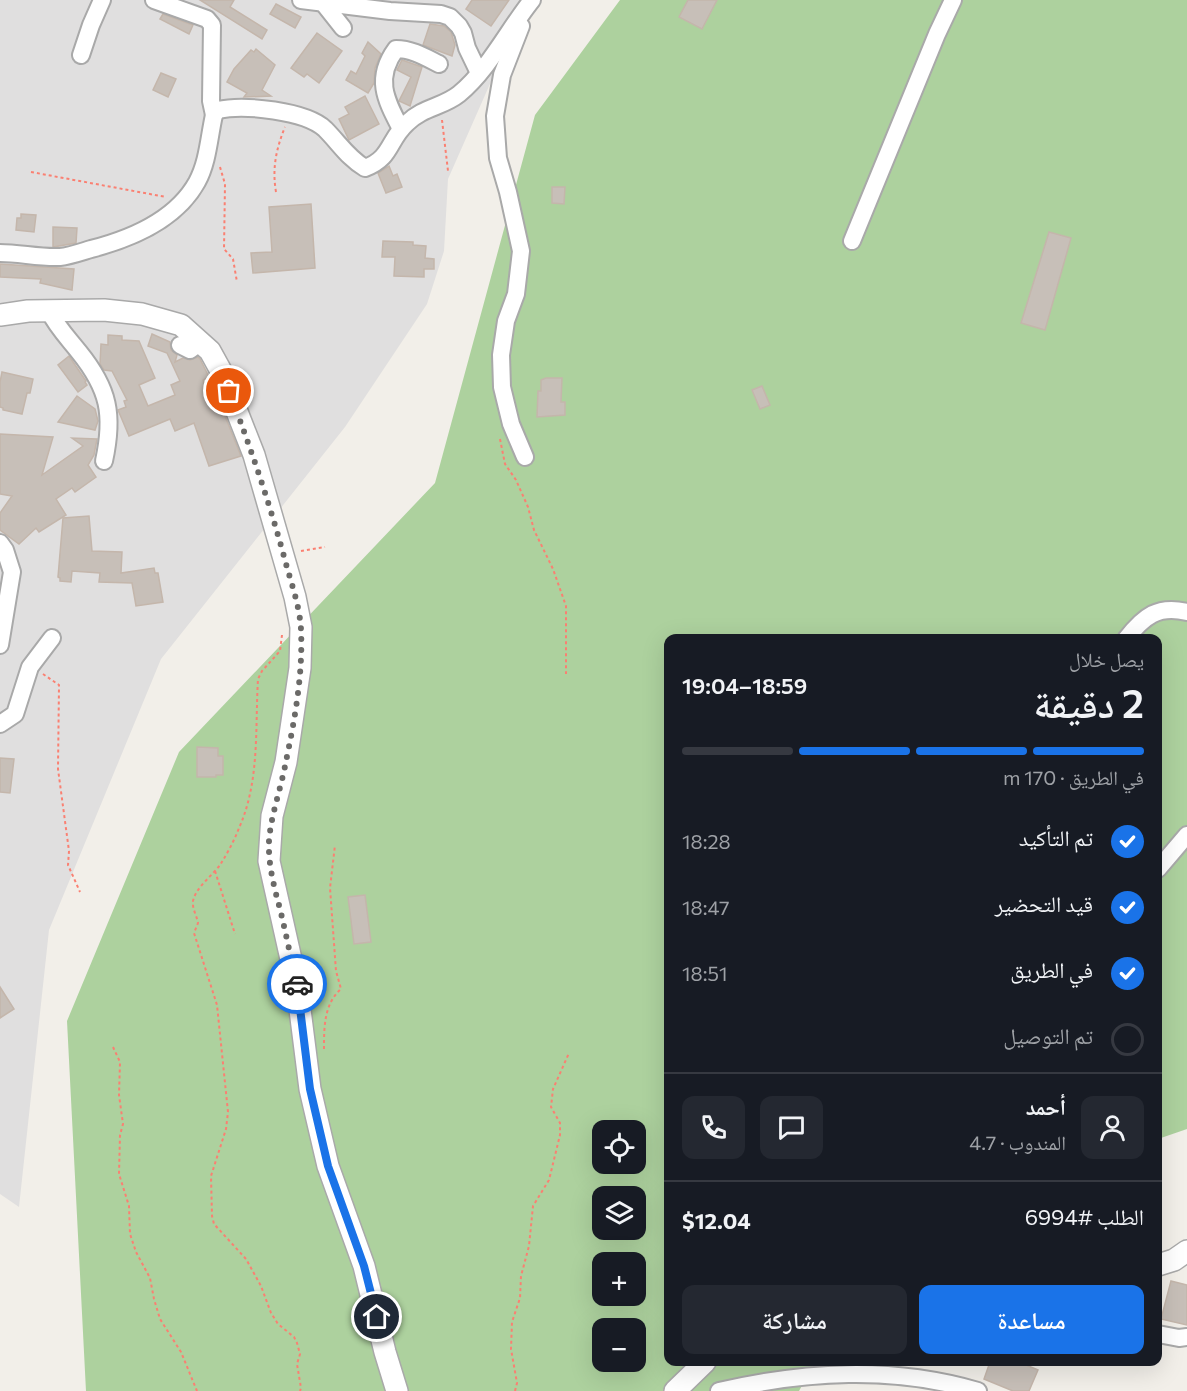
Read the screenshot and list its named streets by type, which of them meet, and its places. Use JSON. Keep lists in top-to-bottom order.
{
  "page": {
    "heading": ["2 دقيقة", "يصل خلال", "18:59–19:04"],
    "panel": [
      "أحمد",
      "المندوب · 4.7",
      "الطلب #6994",
      "$12.04"
    ],
    "bar": "في الطريق · 170 m",
    "list": [
      ["تم التأكيد", "18:28"],
      ["قيد التحضير", "18:47"],
      ["في الطريق", "18:51"],
      "تم التوصيل"
    ],
    "map_buttons": ["+", "−"],
    "buttons": ["مساعدة", "مشاركة"]
  }
}
